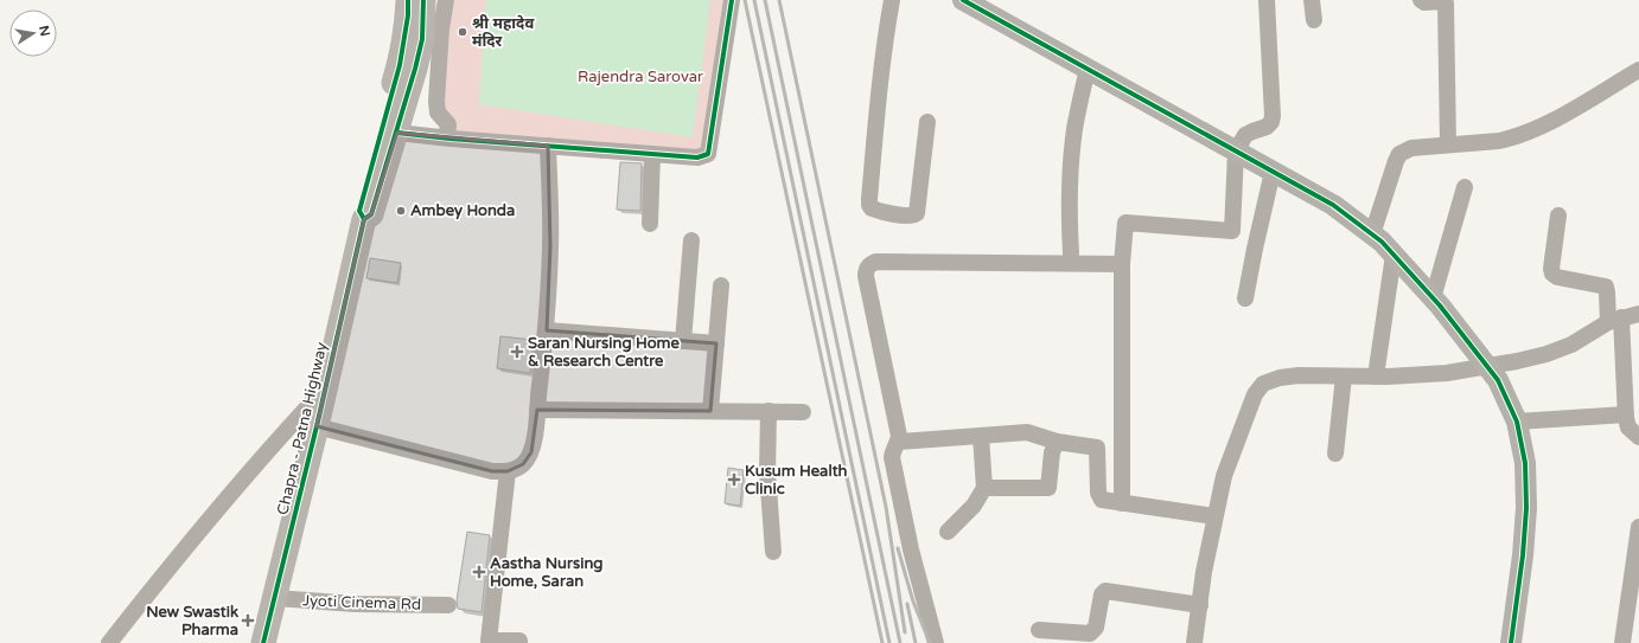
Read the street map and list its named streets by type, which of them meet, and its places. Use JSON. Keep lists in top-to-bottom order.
{
  "streets": {
    "highway": ["Chapra - Patna Highway"],
    "street": ["Jyoti Cinema Rd"]
  },
  "crossings": [
    ["Chapra - Patna Highway", "Jyoti Cinema Rd"]
  ],
  "parks": ["Rajendra Sarovar"],
  "places": {
    "other": ["श्री महादेव मंदिर", "Ambey Honda"],
    "health": [
      "Saran Nursing Home & Research Centre",
      "Kusum Health Clinic",
      "Aastha Nursing Home, Saran",
      "New Swastik Pharma"
    ]
  },
  "north": "right"
}
